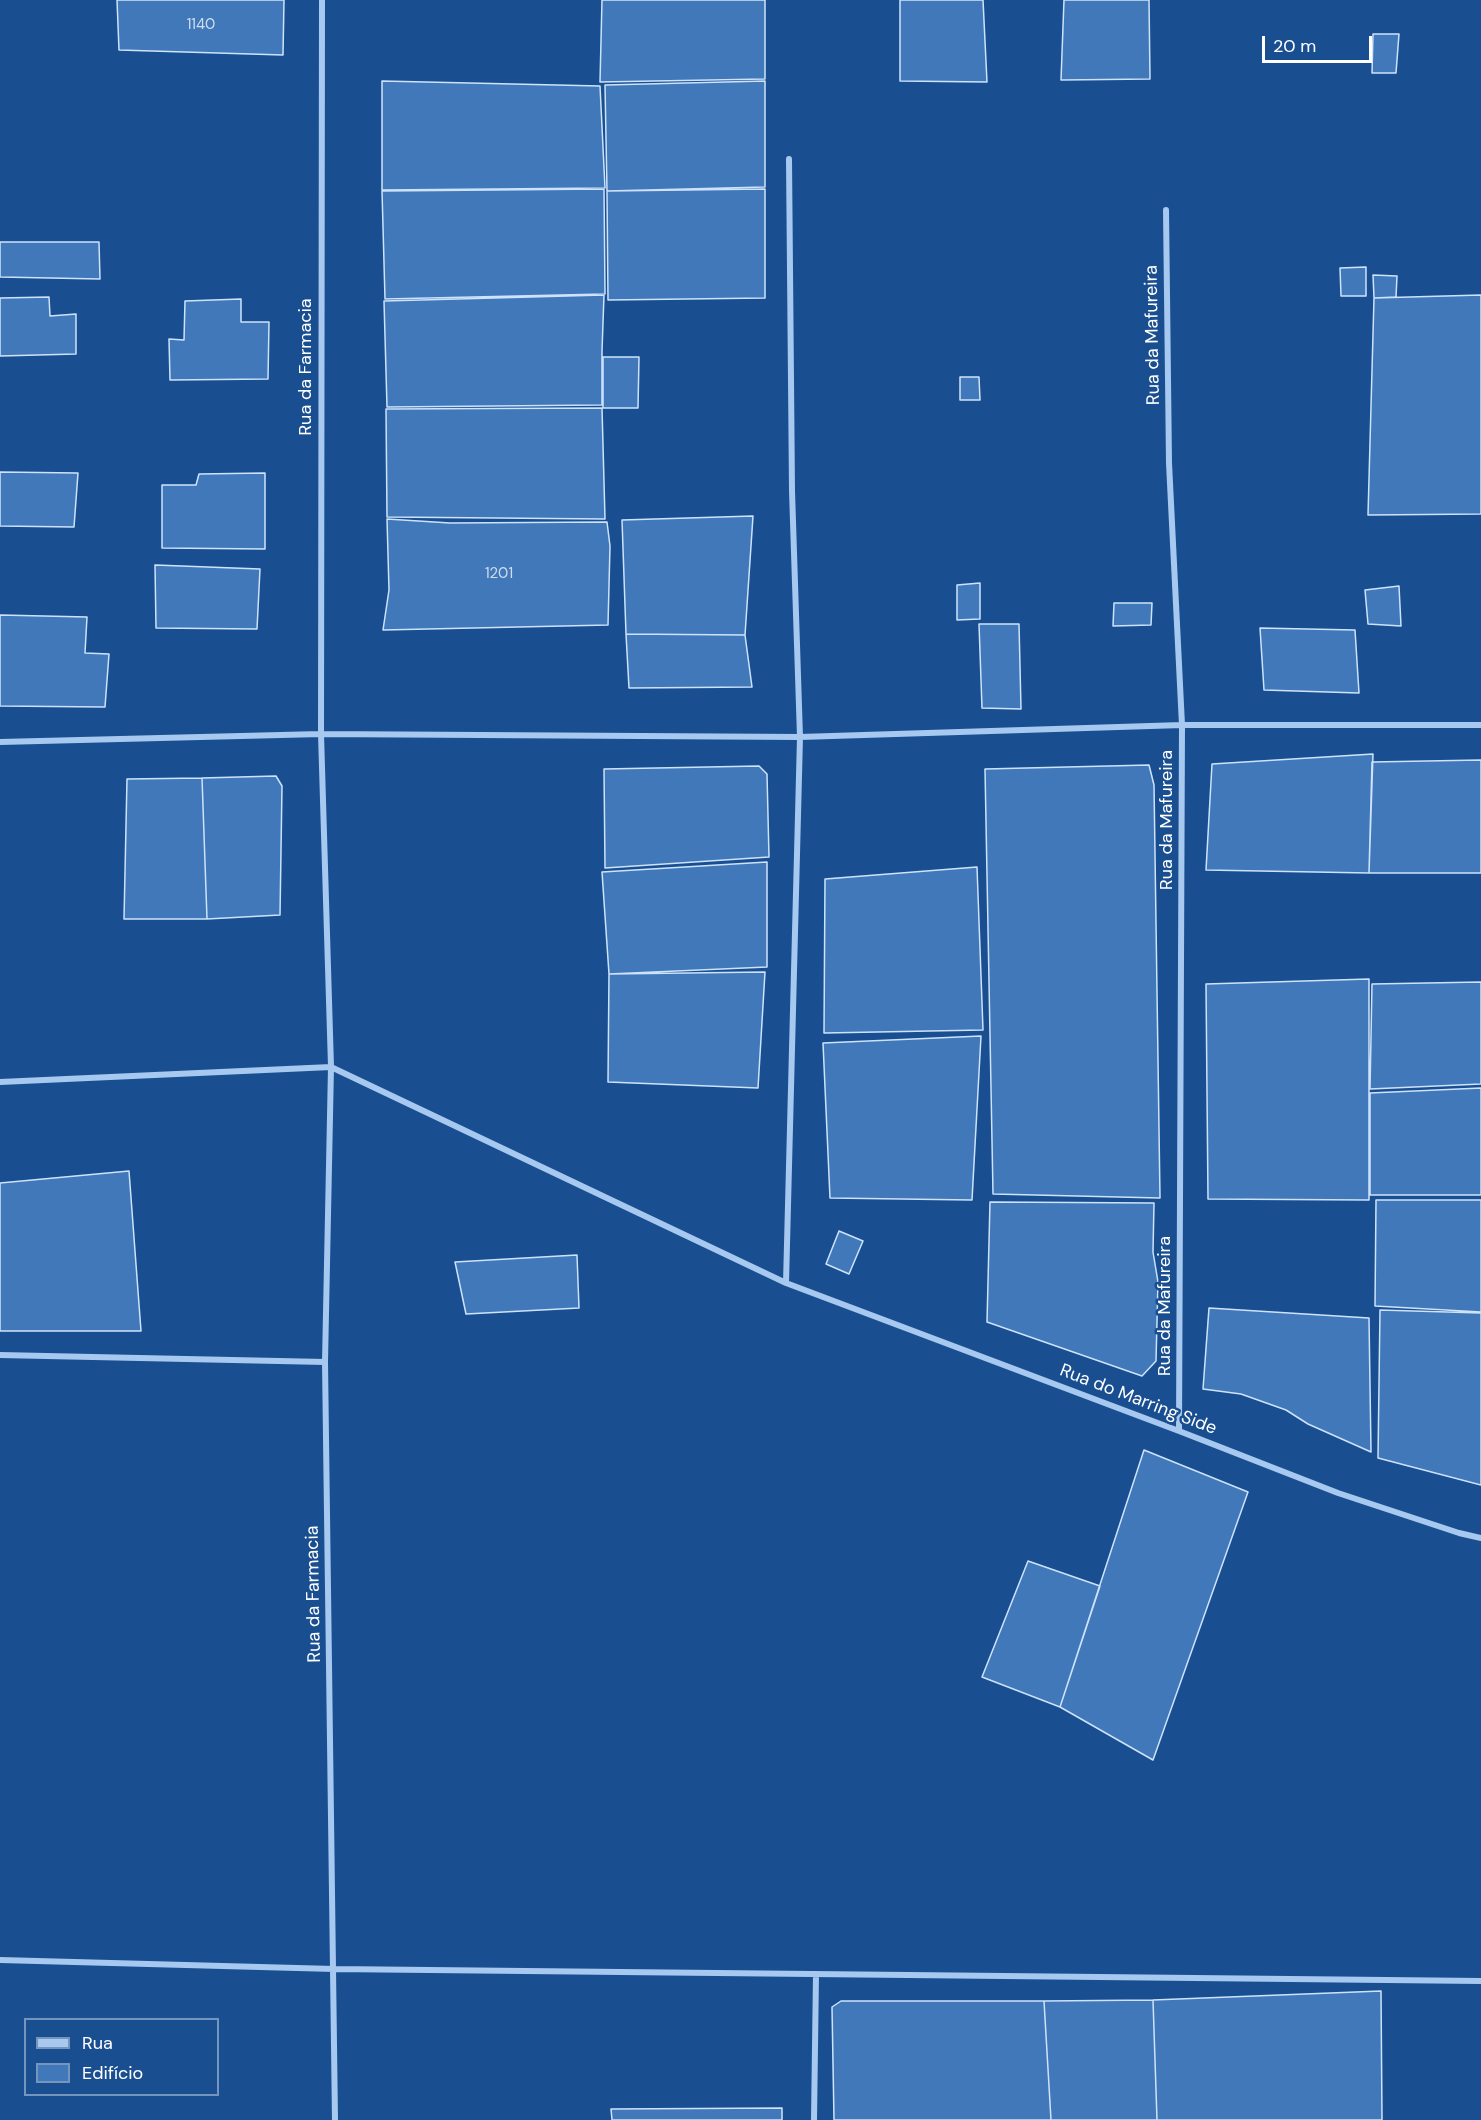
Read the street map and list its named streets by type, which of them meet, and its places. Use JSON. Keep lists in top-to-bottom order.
{
  "streets": {
    "street": ["Rua da Mafureira", "Rua da Farmacia", "Rua do Marring Side"]
  },
  "crossings": [
    ["Rua da Mafureira", "Rua do Marring Side"],
    ["Rua da Farmacia", "Rua do Marring Side"]
  ],
  "house_numbers": ["1140", "1201"],
  "legend": ["Rua", "Edifício"],
  "scale_bar": "20 m"
}
